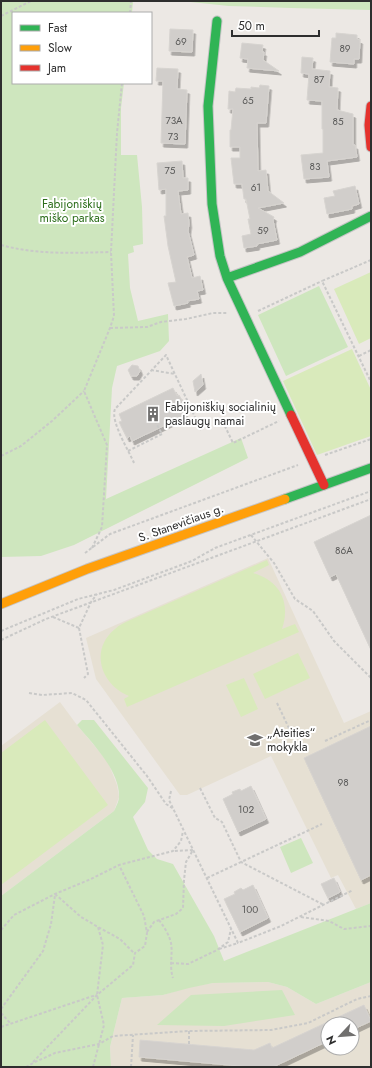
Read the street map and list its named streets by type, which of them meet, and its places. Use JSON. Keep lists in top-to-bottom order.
{
  "streets": {
    "street": ["S. Stanevičiaus g."]
  },
  "parks": ["Fabijoniškių miško parkas"],
  "places": {
    "building": ["Fabijoniškių socialinių paslaugų namai"],
    "school or university": ["„Ateities“ mokykla"]
  },
  "house_numbers": [
    "69",
    "89",
    "87",
    "65",
    "73A",
    "85",
    "73",
    "83",
    "75",
    "61",
    "59",
    "86A",
    "98",
    "102",
    "100"
  ],
  "legend": ["Fast", "Slow", "Jam"],
  "scale_bar": "50 m",
  "north": "bottom left"
}
